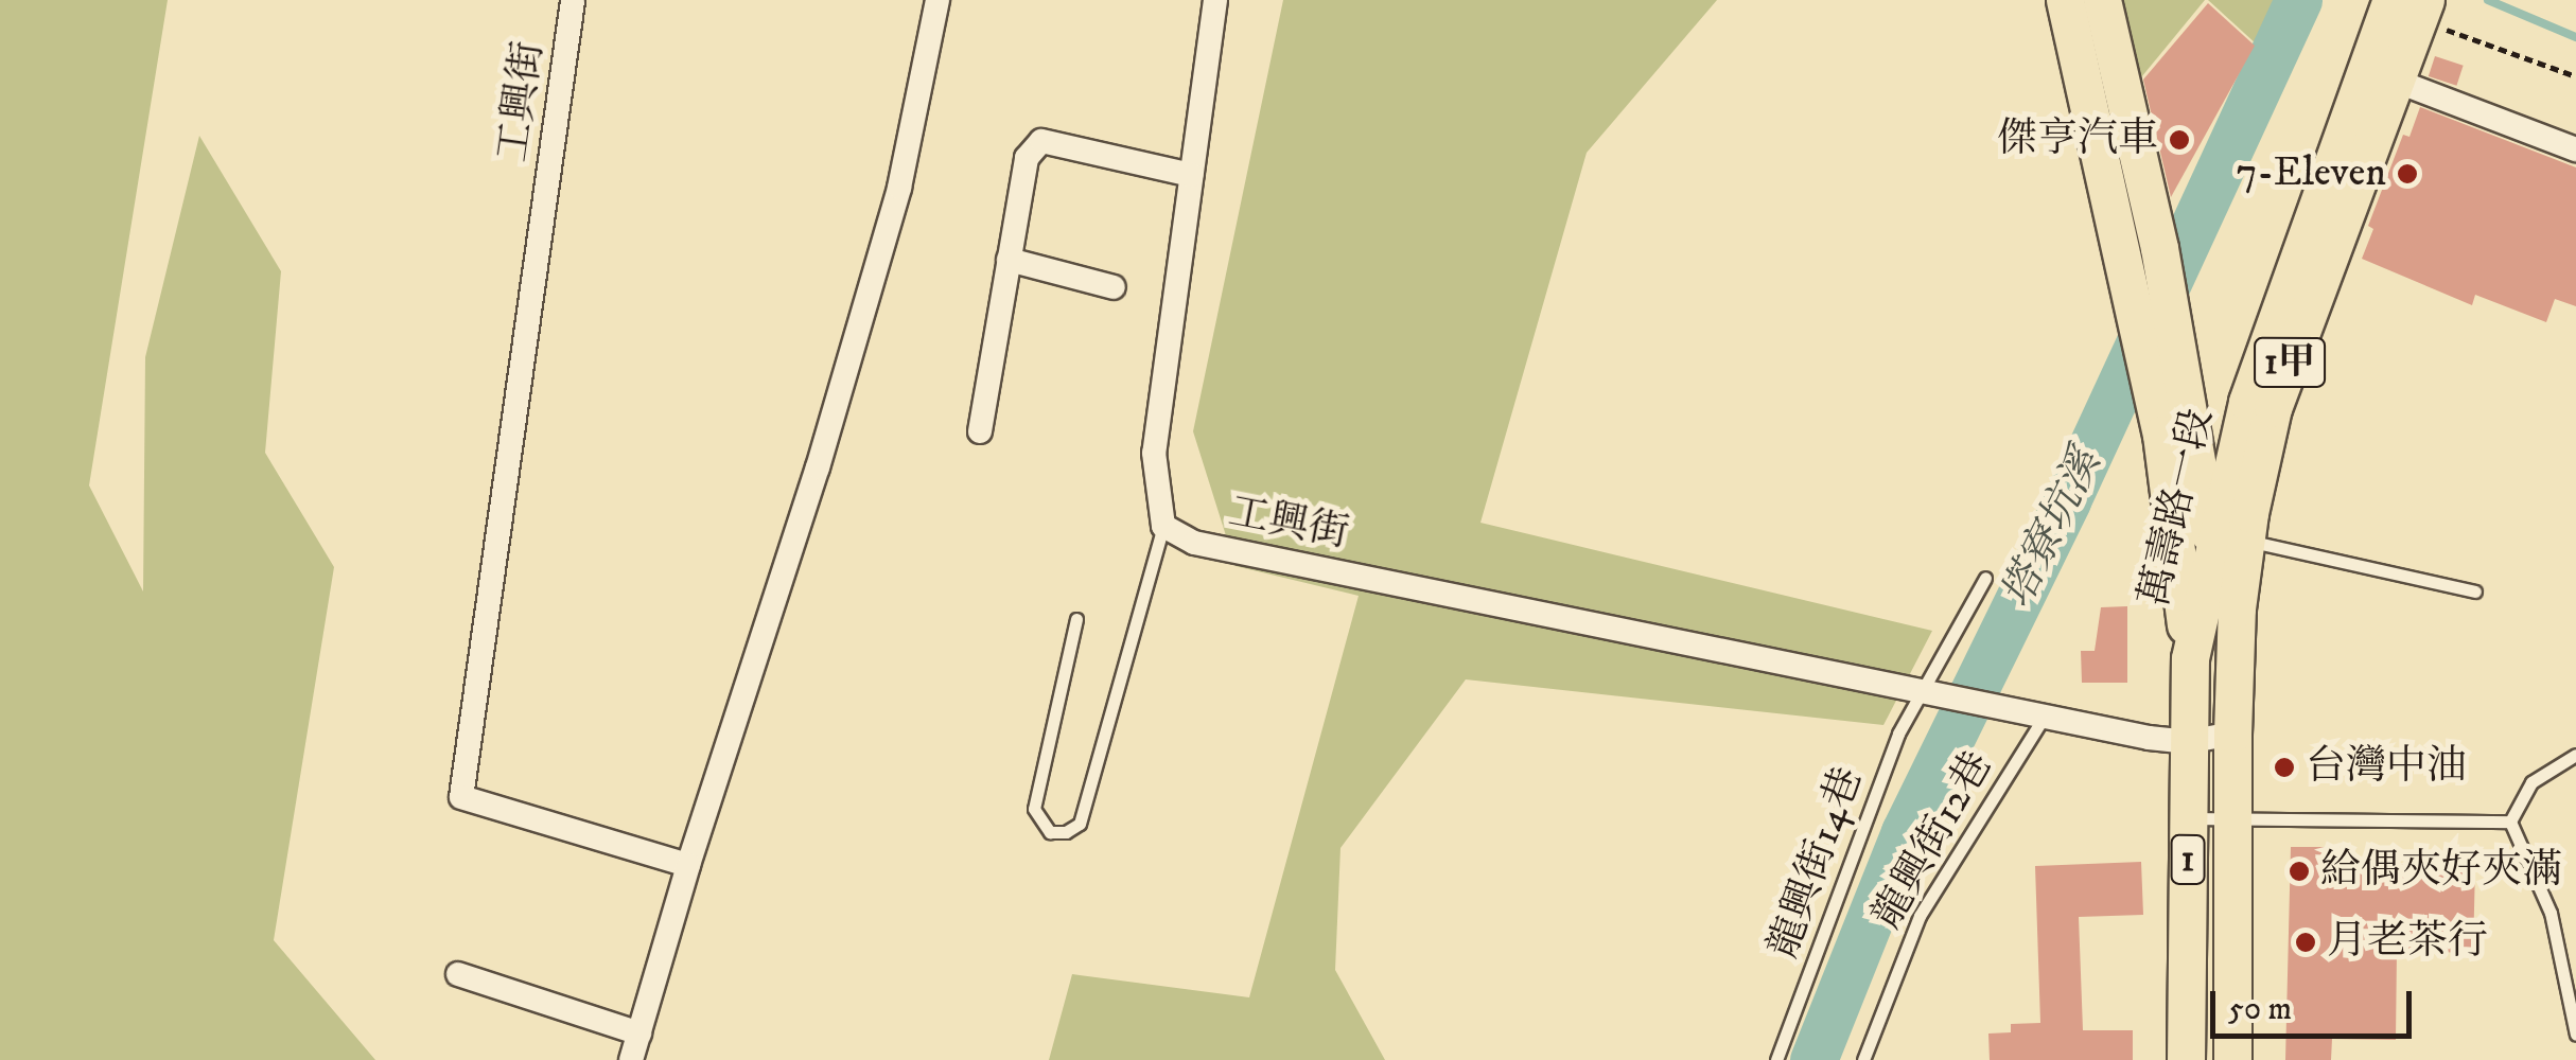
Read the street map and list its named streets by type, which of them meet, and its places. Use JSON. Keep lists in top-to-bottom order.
{
  "streets": {
    "main road": ["1甲", "萬壽路一段", "1"],
    "street": ["工興街"],
    "lane": ["龍興街12巷", "龍興街14巷"]
  },
  "crossings": [
    ["工興街", "龍興街12巷"],
    ["工興街", "龍興街14巷"],
    ["萬壽路一段", "1"]
  ],
  "water": ["塔寮坑溪"],
  "places": [
    "傑亨汽車",
    "7-Eleven",
    "台灣中油",
    "給偶夾好夾滿",
    "月老茶行"
  ],
  "scale_bar": "50 m"
}
